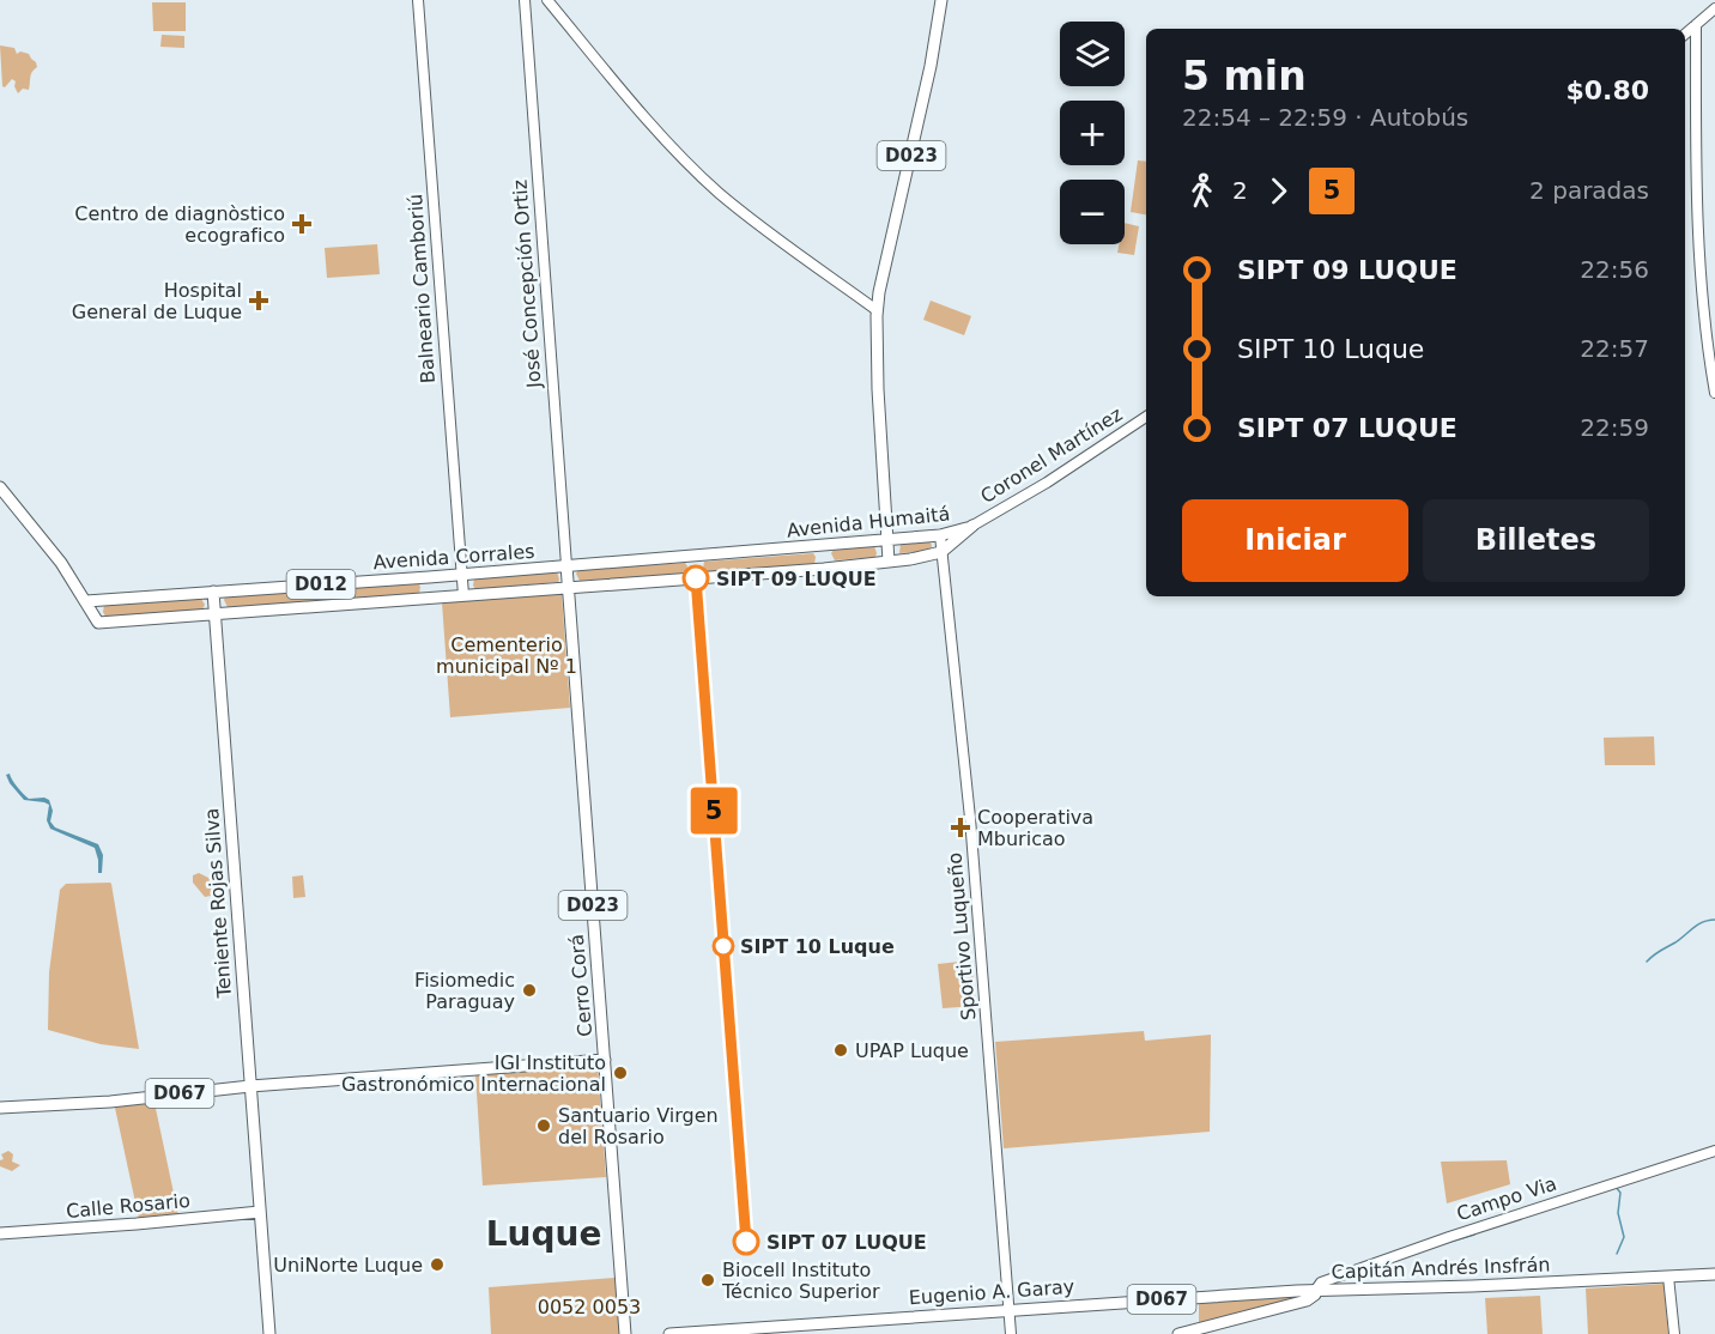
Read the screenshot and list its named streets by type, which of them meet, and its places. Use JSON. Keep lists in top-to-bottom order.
{
  "streets": {
    "main road": [
      "D023",
      "Avenida Humaitá",
      "Avenida Corrales",
      "D012",
      "Teniente Rojas Silva",
      "Cerro Corá",
      "D067",
      "Calle Rosario",
      "Capitán Andrés Insfrán",
      "Eugenio A. Garay"
    ],
    "street": [
      "José Concepción Ortiz",
      "Balneario Camboriú",
      "Coronel Martínez",
      "Sportivo Luqueño",
      "Campo Via"
    ]
  },
  "crossings": [
    ["D023", "Avenida Humaitá"],
    ["José Concepción Ortiz", "Avenida Humaitá"],
    ["José Concepción Ortiz", "Avenida Corrales"],
    ["José Concepción Ortiz", "Cerro Corá"],
    ["Balneario Camboriú", "Avenida Corrales"],
    ["Coronel Martínez", "Avenida Humaitá"],
    ["Avenida Humaitá", "Avenida Corrales"],
    ["Avenida Humaitá", "Sportivo Luqueño"],
    ["Avenida Humaitá", "Cerro Corá"],
    ["Avenida Corrales", "D012"],
    ["Avenida Corrales", "Teniente Rojas Silva"],
    ["Avenida Corrales", "Cerro Corá"],
    ["Teniente Rojas Silva", "D067"],
    ["Teniente Rojas Silva", "Calle Rosario"],
    ["Sportivo Luqueño", "Eugenio A. Garay"],
    ["Cerro Corá", "D067"],
    ["Campo Via", "Capitán Andrés Insfrán"],
    ["Campo Via", "Eugenio A. Garay"],
    ["Capitán Andrés Insfrán", "Eugenio A. Garay"]
  ],
  "districts": ["Luque"],
  "parks": ["Cementerio municipal Nº 1", "0052 0053"],
  "places": {
    "health": ["Centro de diagnòstico ecografico", "Hospital General de Luque", "Cooperativa Mburicao"],
    "other": [
      "SIPT 09 LUQUE",
      "SIPT 10 Luque",
      "Fisiomedic Paraguay",
      "UPAP Luque",
      "IGI Instituto Gastronómico Internacional",
      "Santuario Virgen del Rosario",
      "SIPT 07 LUQUE",
      "UniNorte Luque",
      "Biocell Instituto Técnico Superior"
    ]
  },
  "lines": ["bus line 5"],
  "page": {
    "on_map": "5",
    "map_buttons": ["+", "−"],
    "heading": ["5 min", "22:54 – 22:59 · Autobús", "$0.80"],
    "legs": ["2", "5", "2 paradas"],
    "list": [
      {
        "name": "SIPT 09 LUQUE",
        "value": "22:56"
      },
      {
        "name": "SIPT 10 Luque",
        "value": "22:57"
      },
      {
        "name": "SIPT 07 LUQUE",
        "value": "22:59"
      }
    ],
    "buttons": ["Iniciar", "Billetes"]
  }
}
